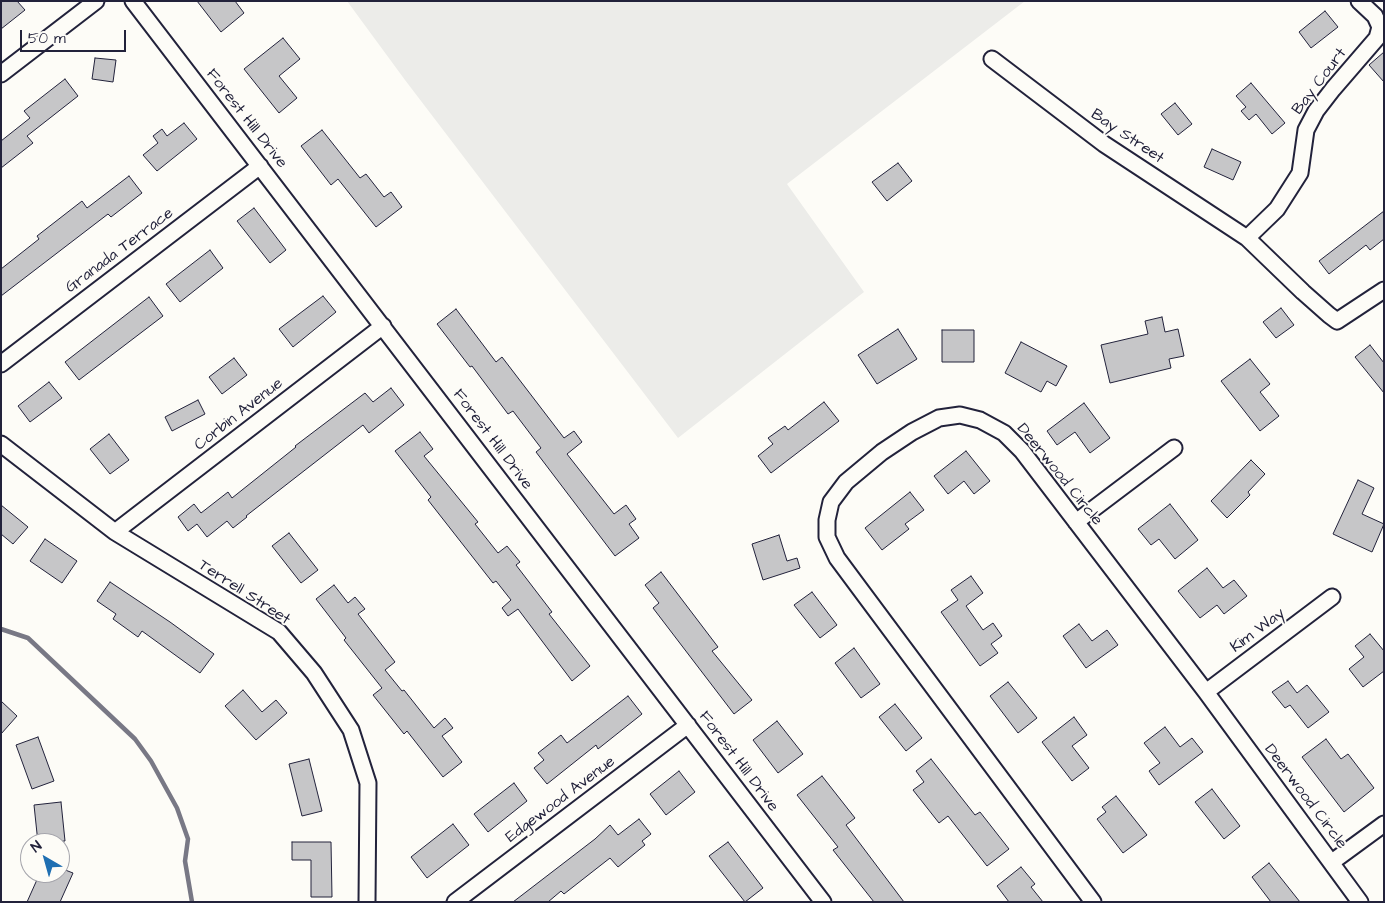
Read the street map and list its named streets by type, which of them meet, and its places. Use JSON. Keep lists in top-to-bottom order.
{
  "streets": {
    "street": [
      "Bay Court",
      "Forest Hill Drive",
      "Bay Street",
      "Granada Terrace",
      "Corbin Avenue",
      "Deerwood Circle",
      "Terrell Street",
      "Kim Way",
      "Edgewood Avenue"
    ]
  },
  "crossings": [
    ["Bay Court", "Bay Street"],
    ["Forest Hill Drive", "Granada Terrace"],
    ["Forest Hill Drive", "Corbin Avenue"],
    ["Forest Hill Drive", "Edgewood Avenue"],
    ["Corbin Avenue", "Terrell Street"],
    ["Deerwood Circle", "Kim Way"]
  ],
  "scale_bar": "50 m",
  "north": "top left"
}
